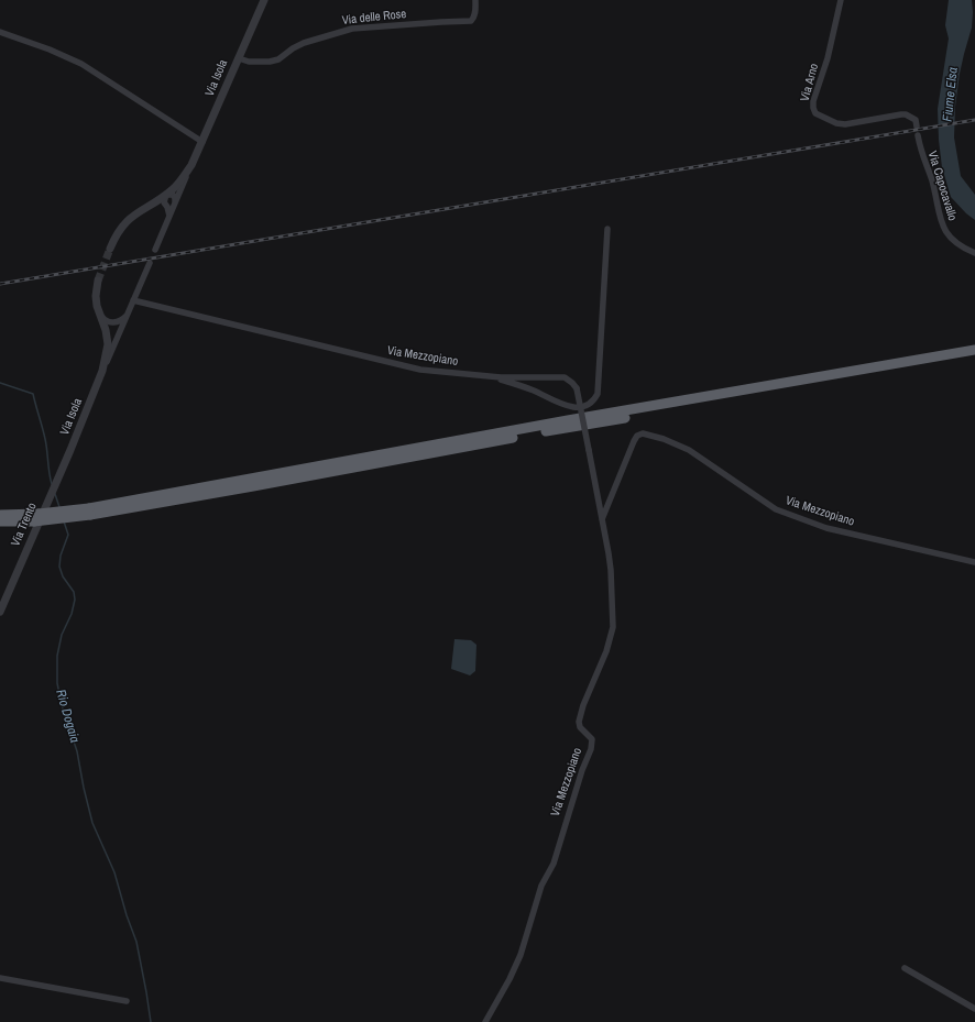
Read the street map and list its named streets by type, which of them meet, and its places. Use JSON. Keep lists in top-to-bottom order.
{
  "streets": {
    "street": [
      "Via delle Rose",
      "Via Isola",
      "Via Arno",
      "Via Capocavallo",
      "Via Mezzopiano",
      "Via Trento"
    ]
  },
  "crossings": [
    ["Via delle Rose", "Via Isola"],
    ["Via Isola", "Via Mezzopiano"],
    ["Via Isola", "Via Trento"]
  ],
  "water": ["Fiume Elsa", "Rio Dogaia"]
}
